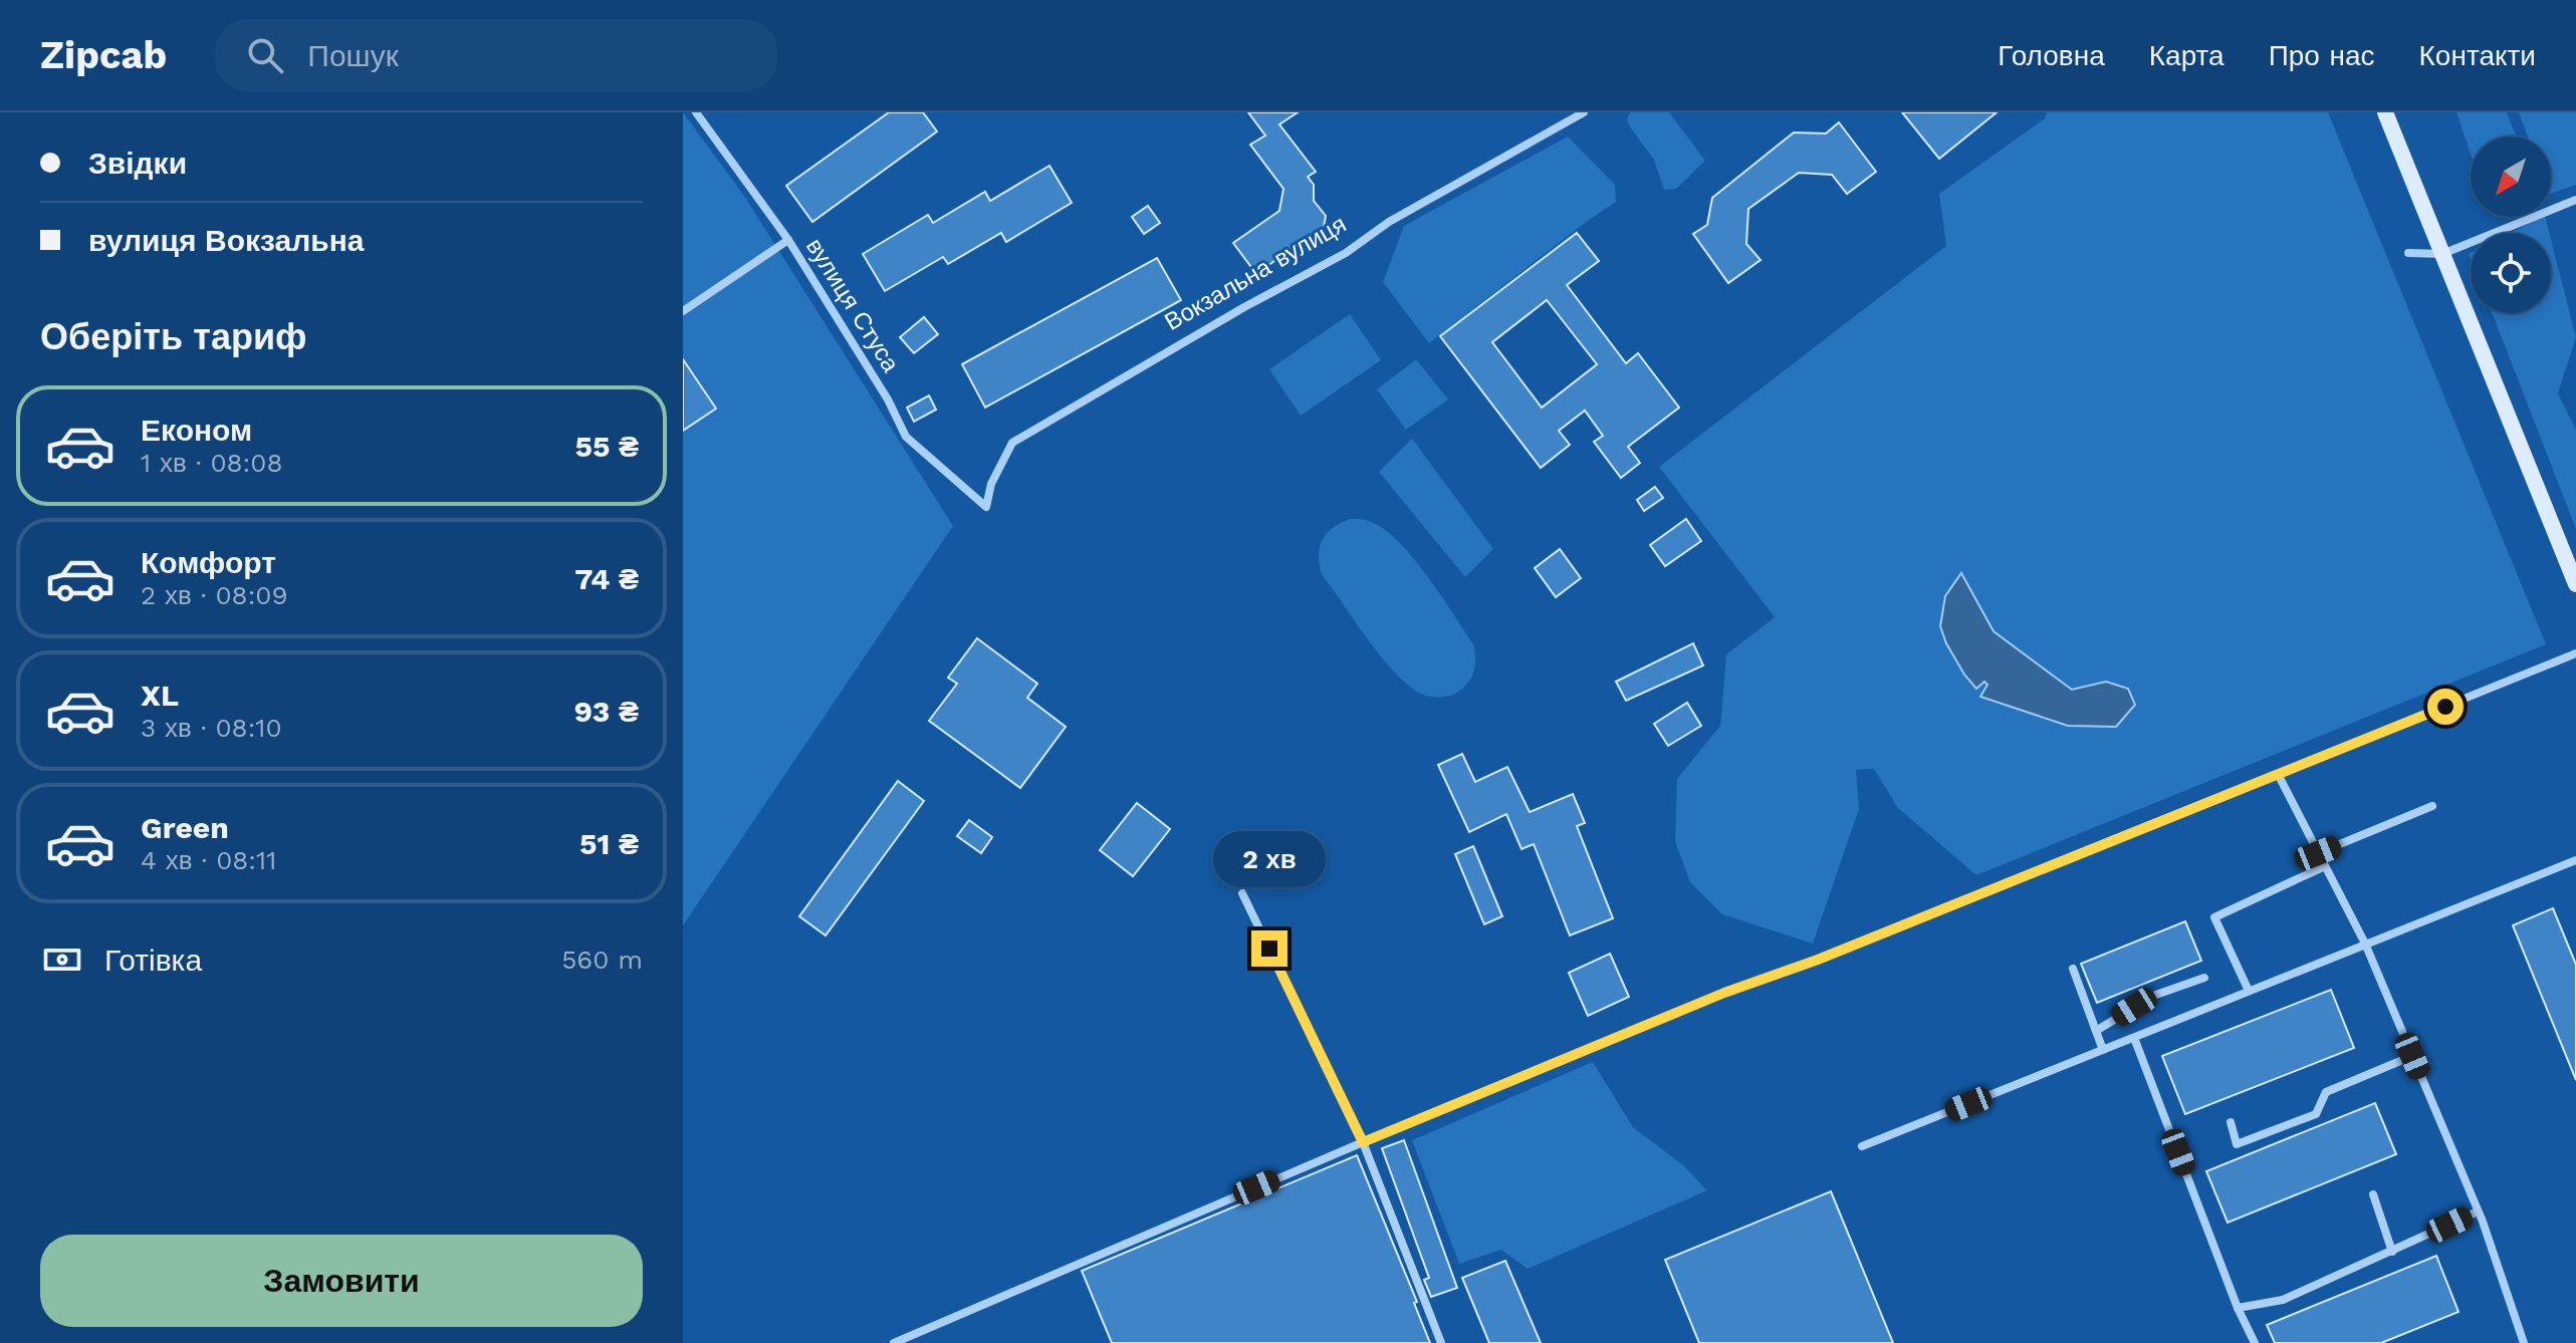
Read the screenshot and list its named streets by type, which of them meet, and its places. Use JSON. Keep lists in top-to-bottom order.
{
  "streets": {
    "street": ["Вокзальна вулиця", "вулиця Стуса"]
  },
  "crossings": [
    ["Вокзальна вулиця", "вулиця Стуса"]
  ],
  "north": "bottom left",
  "page": {
    "header": "Zipcab",
    "search": "Пошук",
    "nav": [
      "Головна",
      "Карта",
      "Про нас",
      "Контакти"
    ],
    "banner": ["Звідки", "вулиця Вокзальна"],
    "heading": "Оберіть тариф",
    "list": [
      {
        "name": "Економ",
        "note": "1 хв · 08:08",
        "value": "55 ₴"
      },
      {
        "name": "Комфорт",
        "note": "2 хв · 08:09",
        "value": "74 ₴"
      },
      {
        "name": "XL",
        "note": "3 хв · 08:10",
        "value": "93 ₴"
      },
      {
        "name": "Green",
        "note": "4 хв · 08:11",
        "value": "51 ₴"
      }
    ],
    "bubble": "2 хв",
    "pay": ["Готівка", "560 m"],
    "buttons": "Замовити"
  }
}
